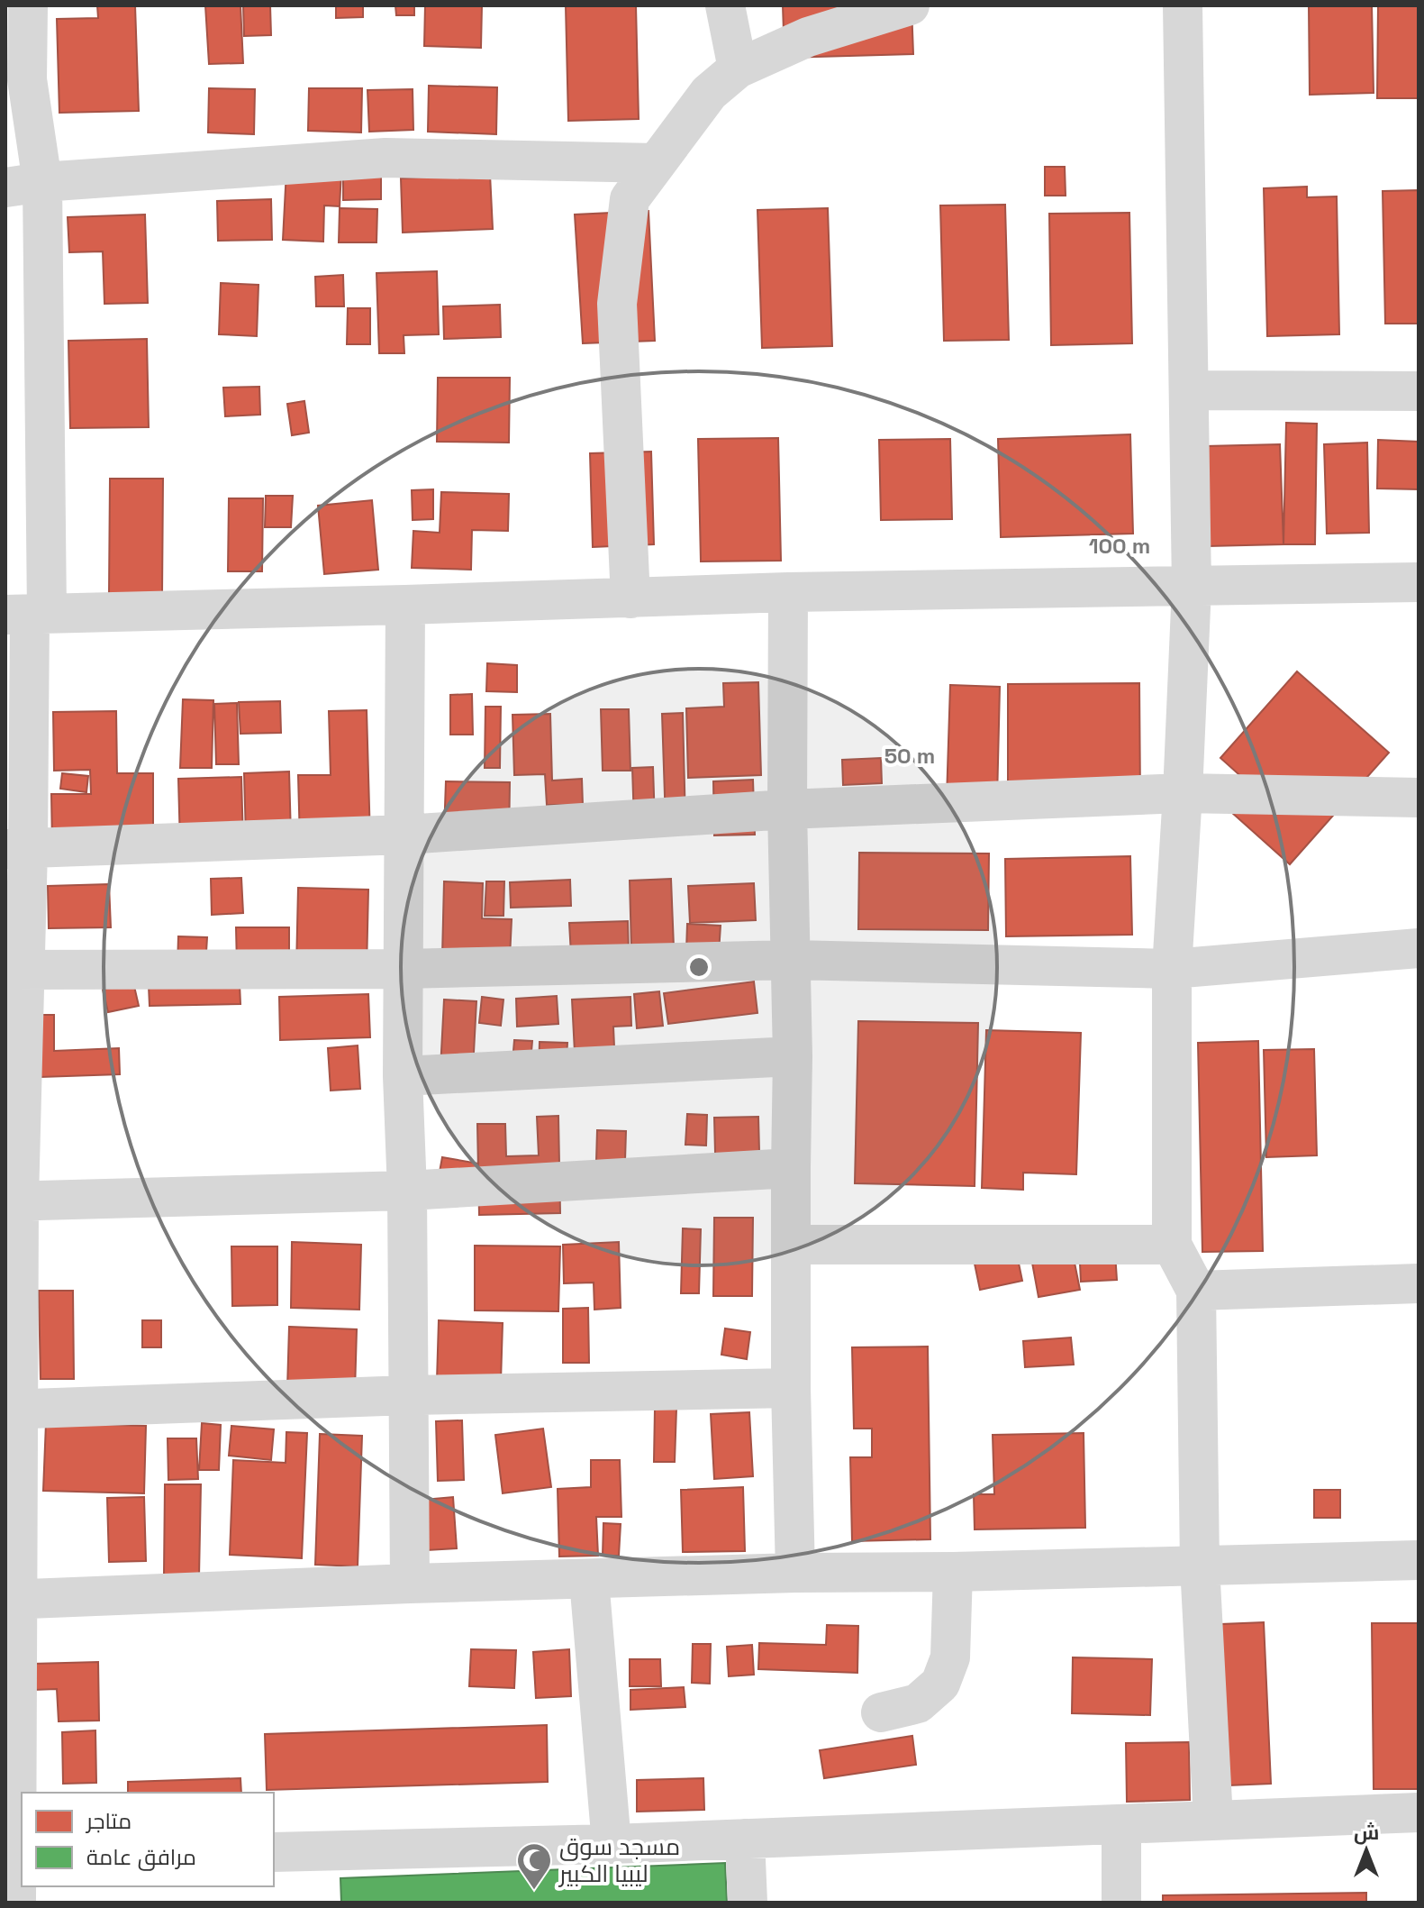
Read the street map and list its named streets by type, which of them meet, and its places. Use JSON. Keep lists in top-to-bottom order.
{
  "places": {
    "mosque": ["مسجد سوق ليبيا الكبير"]
  },
  "legend": ["متاجر", "مرافق عامة"],
  "north": "top",
  "rings": ["100 m", "50 m"]
}
